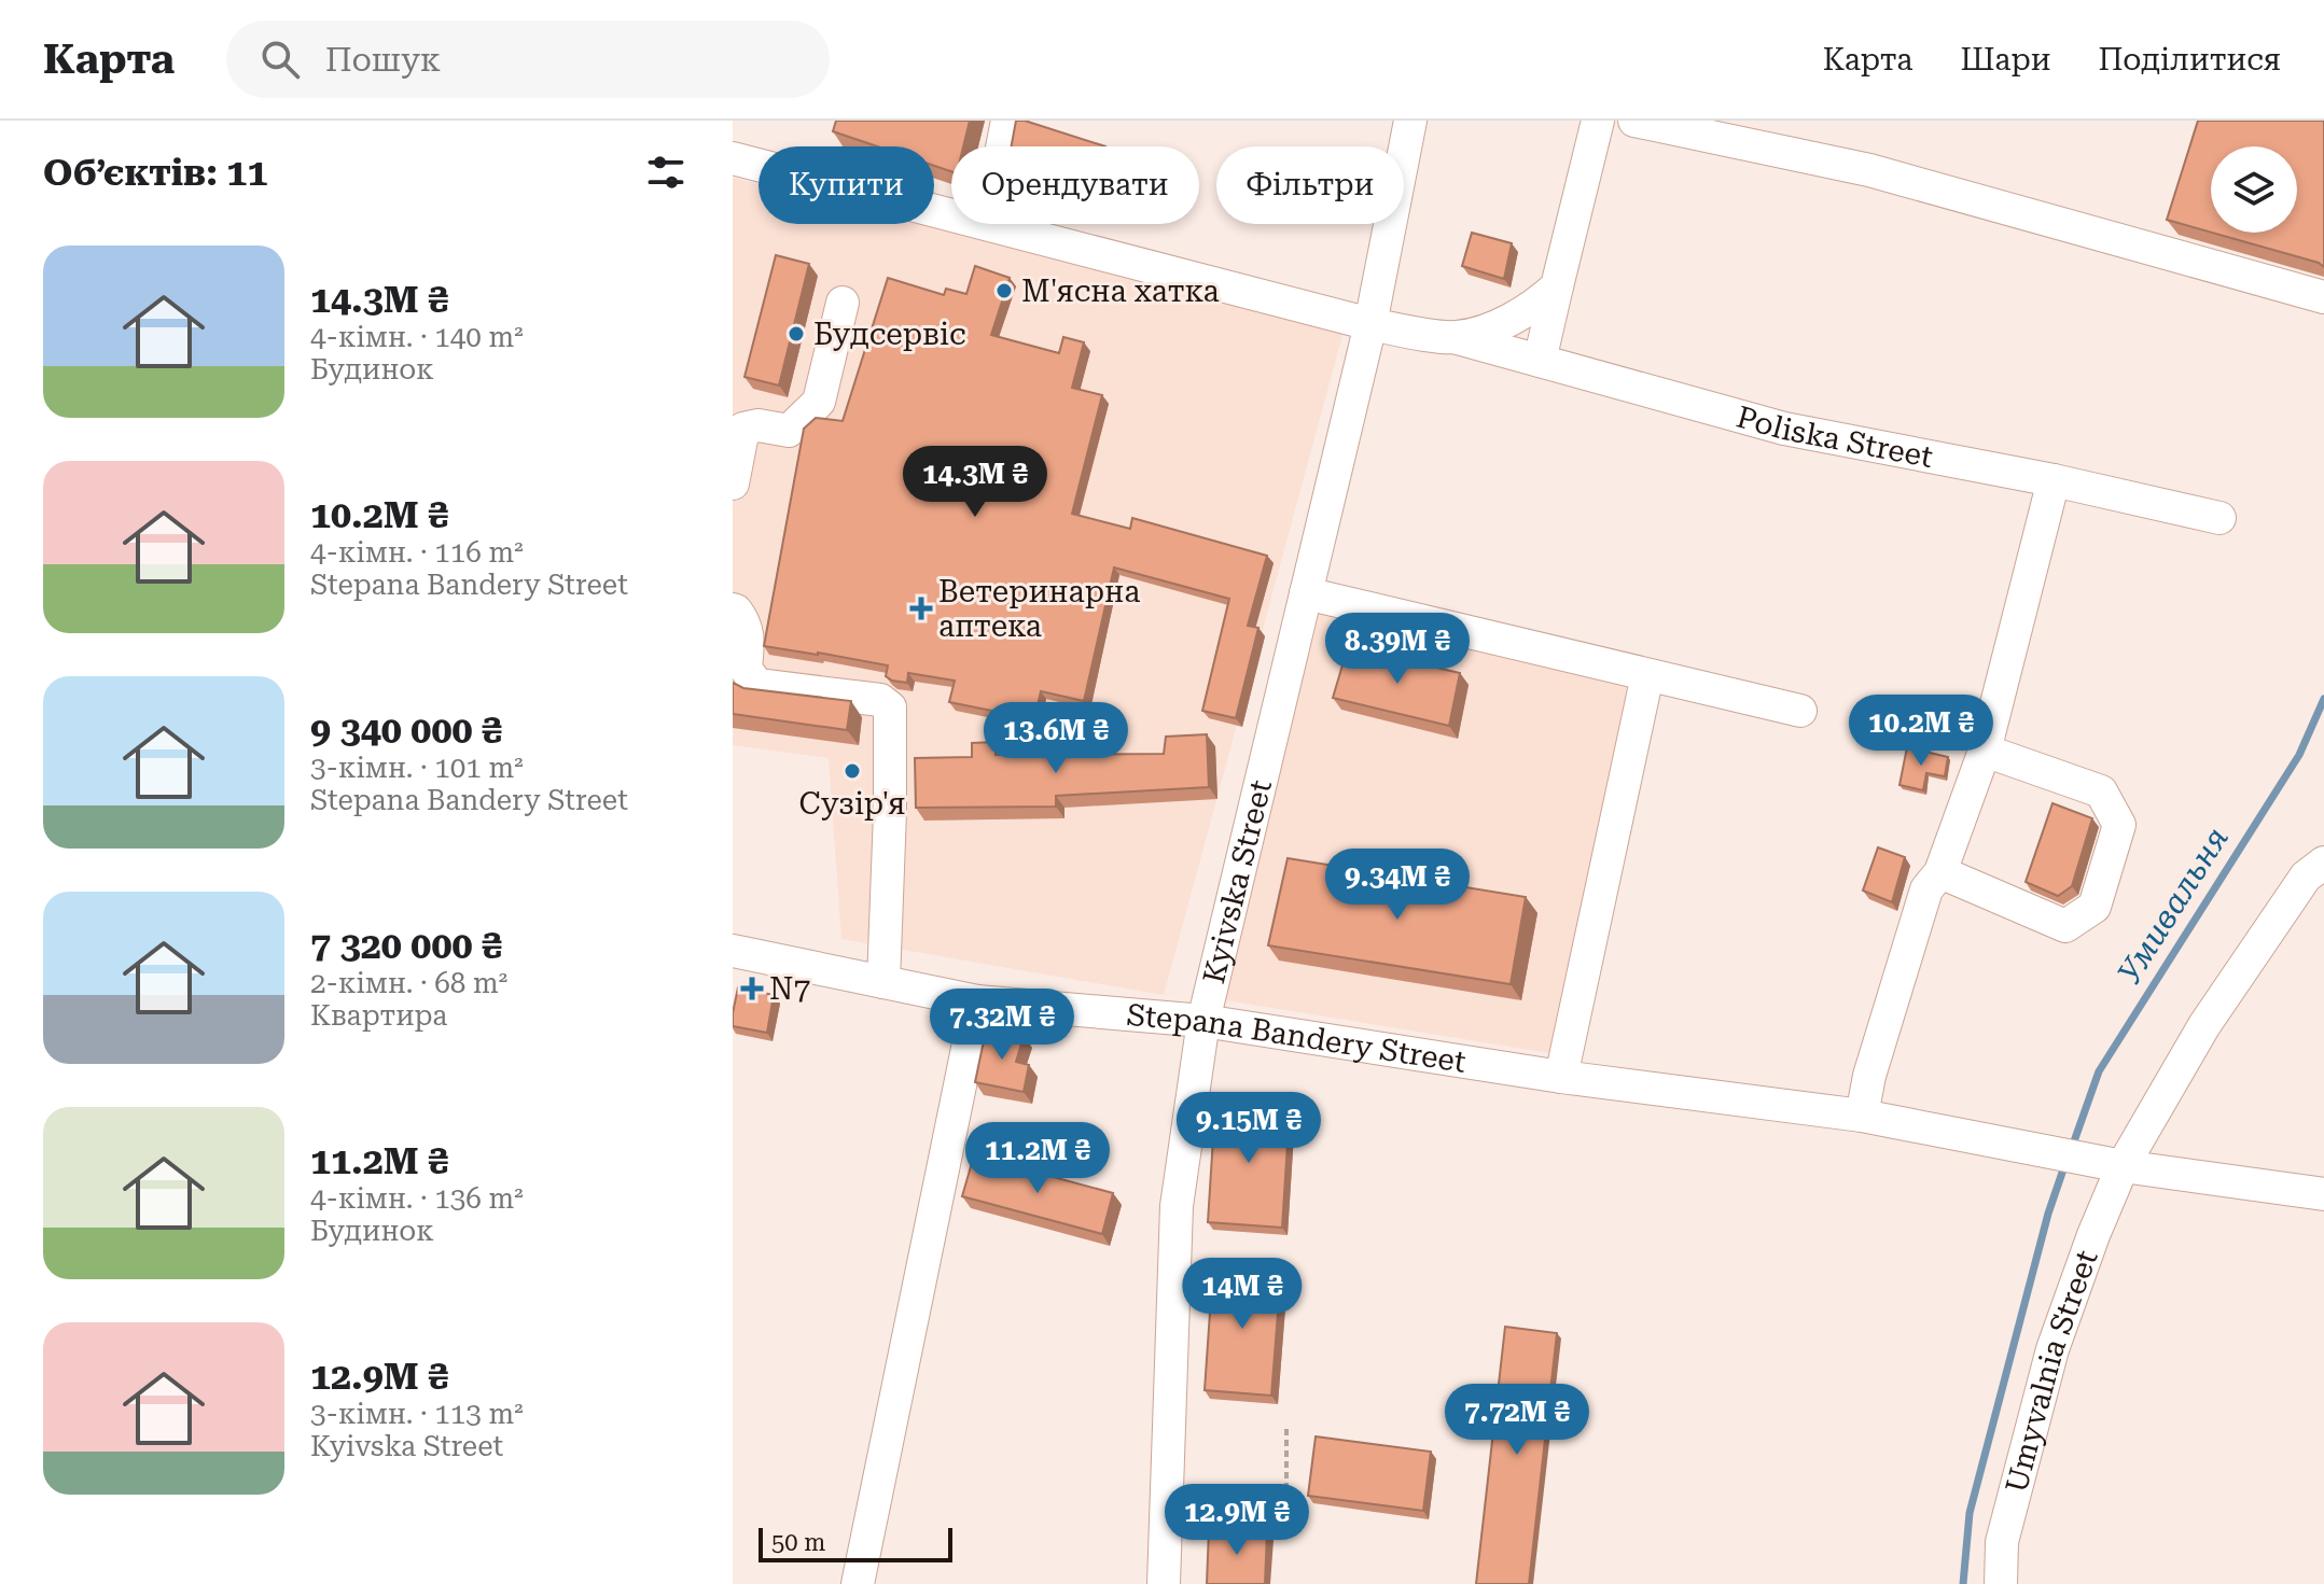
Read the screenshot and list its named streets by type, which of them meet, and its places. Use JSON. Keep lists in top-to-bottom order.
{
  "streets": {
    "street": [
      "Poliska Street",
      "Kyivska Street",
      "Stepana Bandery Street",
      "Umyvalnia Street"
    ]
  },
  "crossings": [
    ["Poliska Street", "Kyivska Street"],
    ["Kyivska Street", "Stepana Bandery Street"],
    ["Stepana Bandery Street", "Umyvalnia Street"]
  ],
  "water": ["Умивальня"],
  "places": {
    "other": ["М'ясна хатка", "Будсервіс", "Сузір'я"],
    "health": ["Ветеринарна аптека", "N7"]
  },
  "scale_bar": "50 m",
  "page": {
    "header": "Карта",
    "search": "Пошук",
    "nav": ["Карта", "Шари", "Поділитися"],
    "heading": "Об’єктів: 11",
    "chip": ["Купити", "Орендувати", "Фільтри"],
    "list": [
      {
        "name": "14.3M ₴",
        "note": "4-кімн. · 140 m² · Будинок"
      },
      {
        "name": "10.2M ₴",
        "note": "4-кімн. · 116 m² · Stepana Bandery Street"
      },
      {
        "name": "9 340 000 ₴",
        "note": "3-кімн. · 101 m² · Stepana Bandery Street"
      },
      {
        "name": "7 320 000 ₴",
        "note": "2-кімн. · 68 m² · Квартира"
      },
      {
        "name": "11.2M ₴",
        "note": "4-кімн. · 136 m² · Будинок"
      },
      {
        "name": "12.9M ₴",
        "note": "3-кімн. · 113 m² · Kyivska Street"
      }
    ],
    "price": [
      "14.3M ₴",
      "8.39M ₴",
      "10.2M ₴",
      "13.6M ₴",
      "9.34M ₴",
      "7.32M ₴",
      "9.15M ₴",
      "11.2M ₴",
      "14M ₴",
      "7.72M ₴",
      "12.9M ₴"
    ],
    "scale": "50 m"
  }
}
